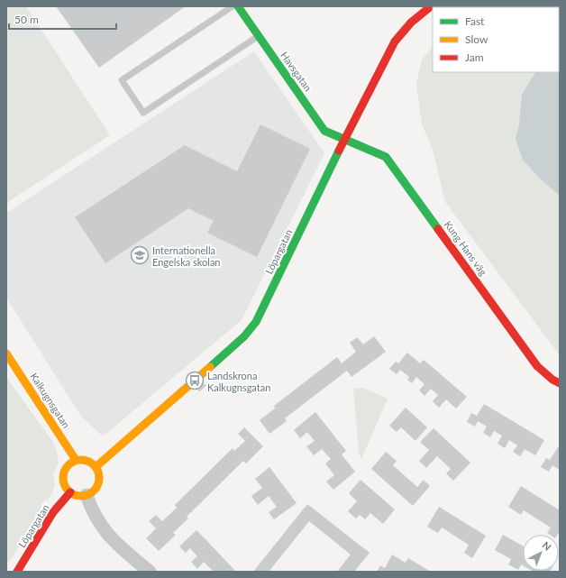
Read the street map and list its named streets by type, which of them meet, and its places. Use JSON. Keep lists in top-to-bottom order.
{
  "streets": {
    "street": [
      "Havsgatan",
      "Kung Hans väg",
      "Löpargatan",
      "Kalkugnsgatan"
    ]
  },
  "crossings": [
    ["Havsgatan", "Kung Hans väg"],
    ["Havsgatan", "Löpargatan"],
    ["Kung Hans väg", "Löpargatan"],
    ["Löpargatan", "Kalkugnsgatan"]
  ],
  "places": {
    "school or university": ["Internationella Engelska skolan"],
    "bus stop": ["Landskrona Kalkugnsgatan"]
  },
  "legend": ["Fast", "Slow", "Jam"],
  "scale_bar": "50 m",
  "north": "top right"
}
